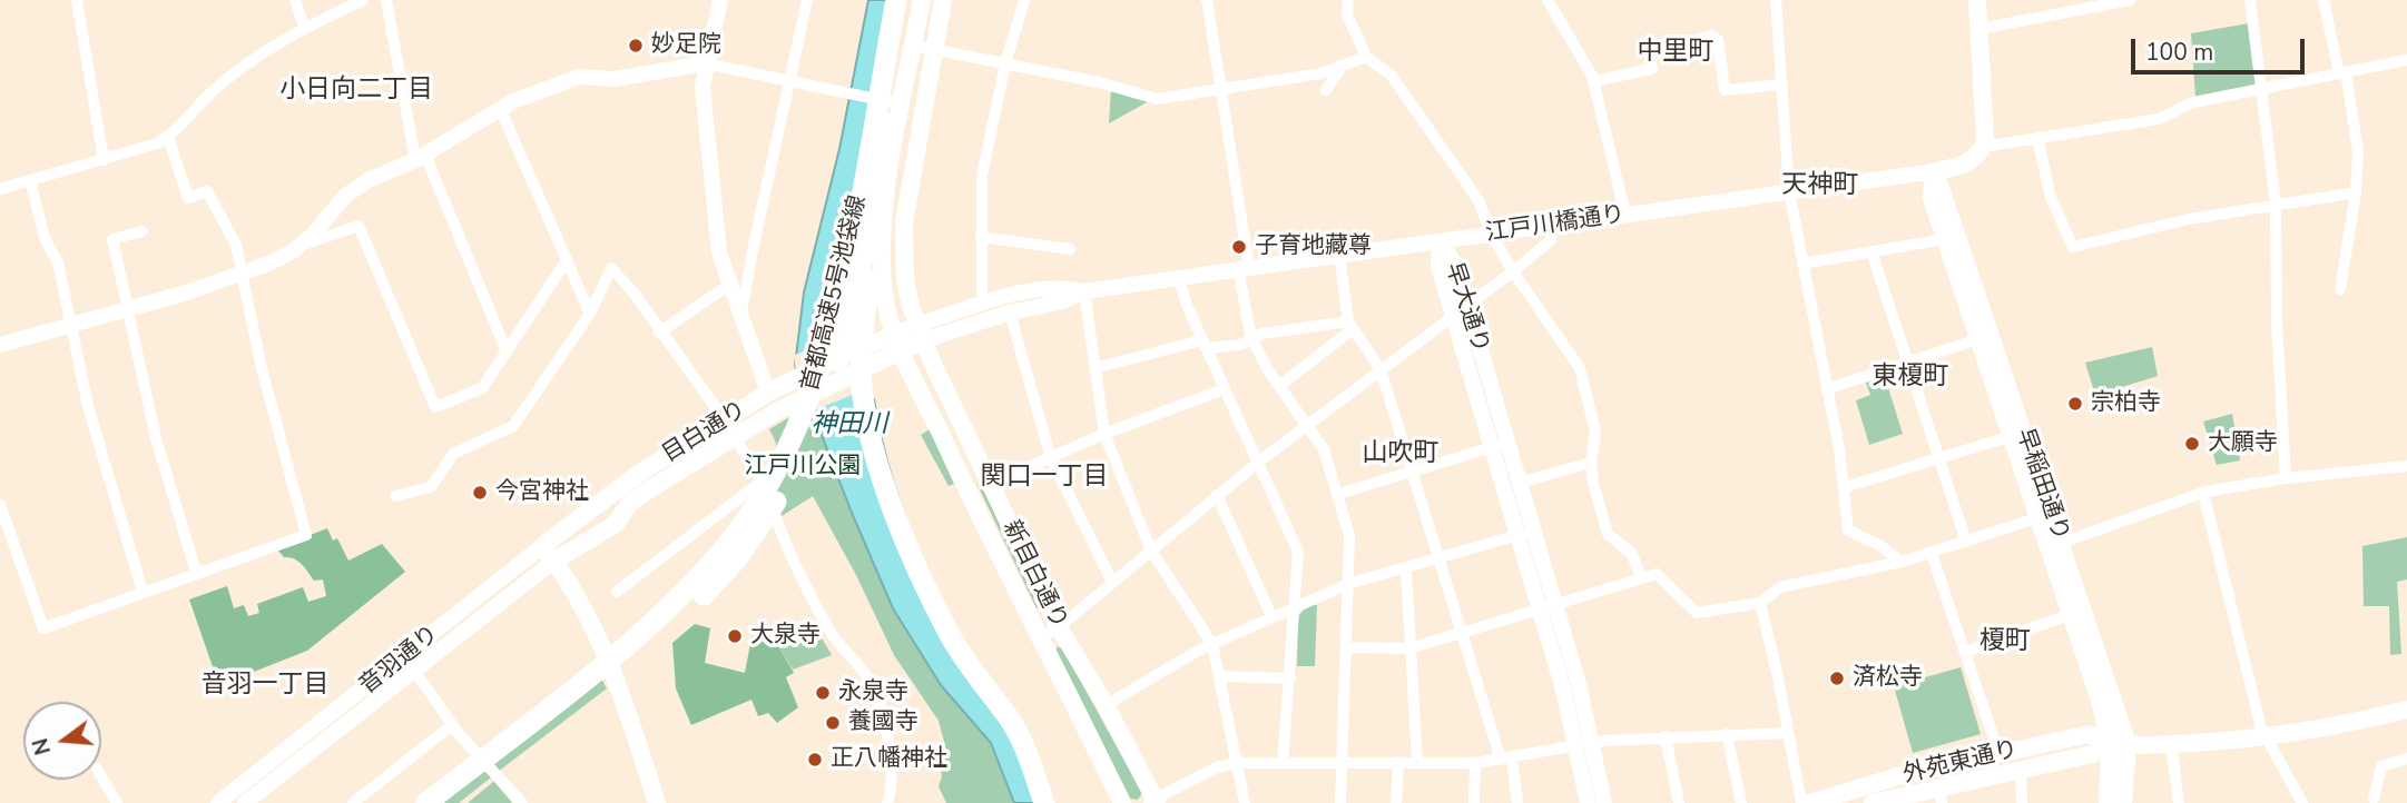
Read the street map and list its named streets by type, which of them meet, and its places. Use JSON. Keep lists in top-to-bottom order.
{
  "streets": {
    "highway": ["首都高速5号池袋線"],
    "main road": [
      "目白通り",
      "早稲田通り",
      "新目白通り",
      "外苑東通り"
    ],
    "street": ["江戸川橋通り", "早大通り", "音羽通り"]
  },
  "crossings": [
    ["江戸川橋通り", "早大通り"],
    ["江戸川橋通り", "目白通り"],
    ["江戸川橋通り", "早稲田通り"],
    ["江戸川橋通り", "新目白通り"],
    ["目白通り", "新目白通り"],
    ["目白通り", "音羽通り"],
    ["早稲田通り", "外苑東通り"]
  ],
  "districts": [
    "中里町",
    "小日向二丁目",
    "天神町",
    "東榎町",
    "山吹町",
    "関口一丁目",
    "榎町",
    "音羽一丁目"
  ],
  "water": ["神田川"],
  "parks": ["江戸川公園"],
  "places": [
    "妙足院",
    "子育地藏尊",
    "宗柏寺",
    "大願寺",
    "今宮神社",
    "大泉寺",
    "済松寺",
    "永泉寺",
    "養國寺",
    "正八幡神社"
  ],
  "scale_bar": "100 m",
  "north": "left"
}
